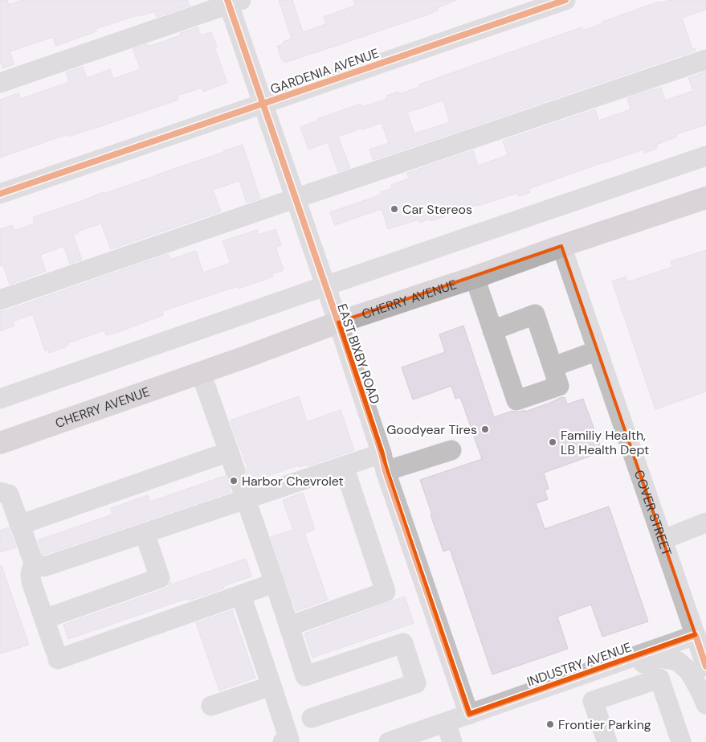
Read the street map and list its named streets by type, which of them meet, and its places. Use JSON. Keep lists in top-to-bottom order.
{
  "streets": {
    "main road": ["CHERRY AVENUE"],
    "street": [
      "GARDENIA AVENUE",
      "EAST BIXBY ROAD",
      "COVER STREET",
      "INDUSTRY AVENUE"
    ]
  },
  "crossings": [
    ["GARDENIA AVENUE", "EAST BIXBY ROAD"],
    ["CHERRY AVENUE", "EAST BIXBY ROAD"],
    ["CHERRY AVENUE", "COVER STREET"],
    ["EAST BIXBY ROAD", "INDUSTRY AVENUE"],
    ["COVER STREET", "INDUSTRY AVENUE"]
  ],
  "places": [
    "Car Stereos",
    "Goodyear Tires",
    "Familiy Health, LB Health Dept",
    "Harbor Chevrolet",
    "Frontier Parking"
  ]
}
